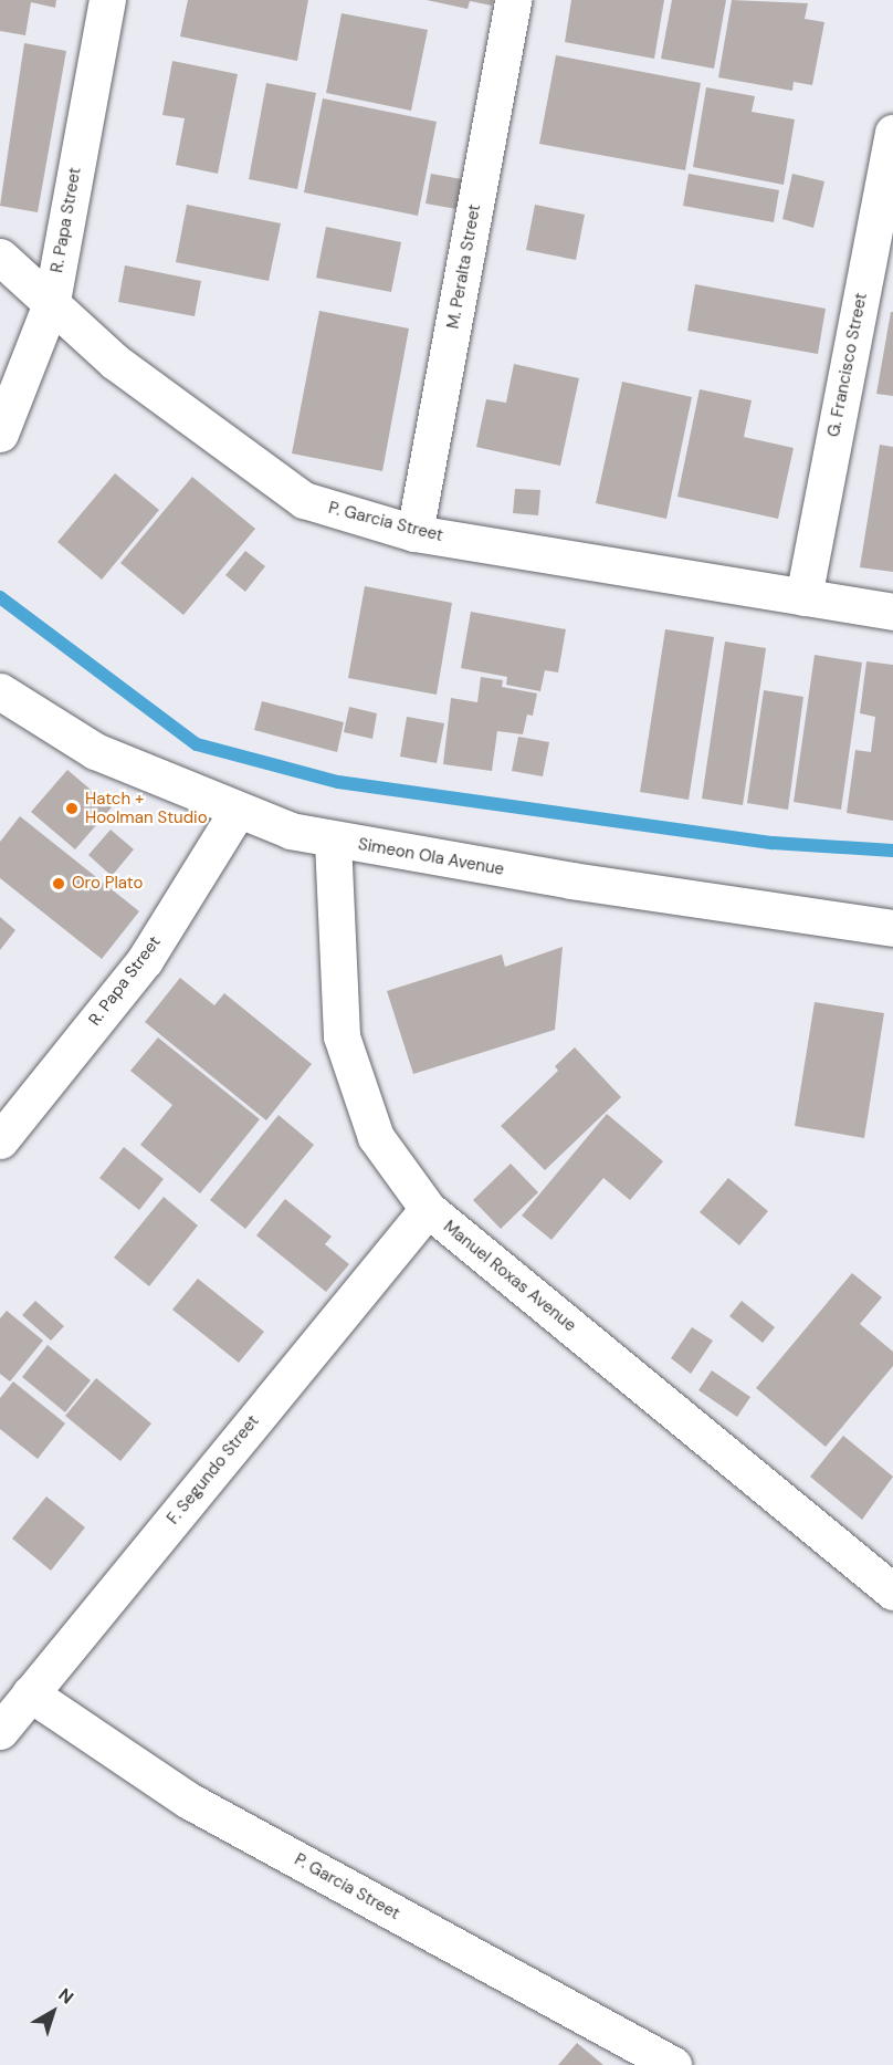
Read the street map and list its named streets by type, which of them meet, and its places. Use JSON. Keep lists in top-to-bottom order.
{
  "streets": {
    "street": [
      "R. Papa Street",
      "M. Peralta Street",
      "G. Francisco Street",
      "P. Garcia Street",
      "Simeon Ola Avenue",
      "Manuel Roxas Avenue",
      "F. Segundo Street"
    ]
  },
  "crossings": [
    ["R. Papa Street", "P. Garcia Street"],
    ["R. Papa Street", "Simeon Ola Avenue"],
    ["M. Peralta Street", "P. Garcia Street"],
    ["G. Francisco Street", "P. Garcia Street"],
    ["P. Garcia Street", "F. Segundo Street"],
    ["Simeon Ola Avenue", "Manuel Roxas Avenue"],
    ["Manuel Roxas Avenue", "F. Segundo Street"]
  ],
  "places": ["Hatch + Hoolman Studio", "Oro Plato"],
  "north": "top right"
}
